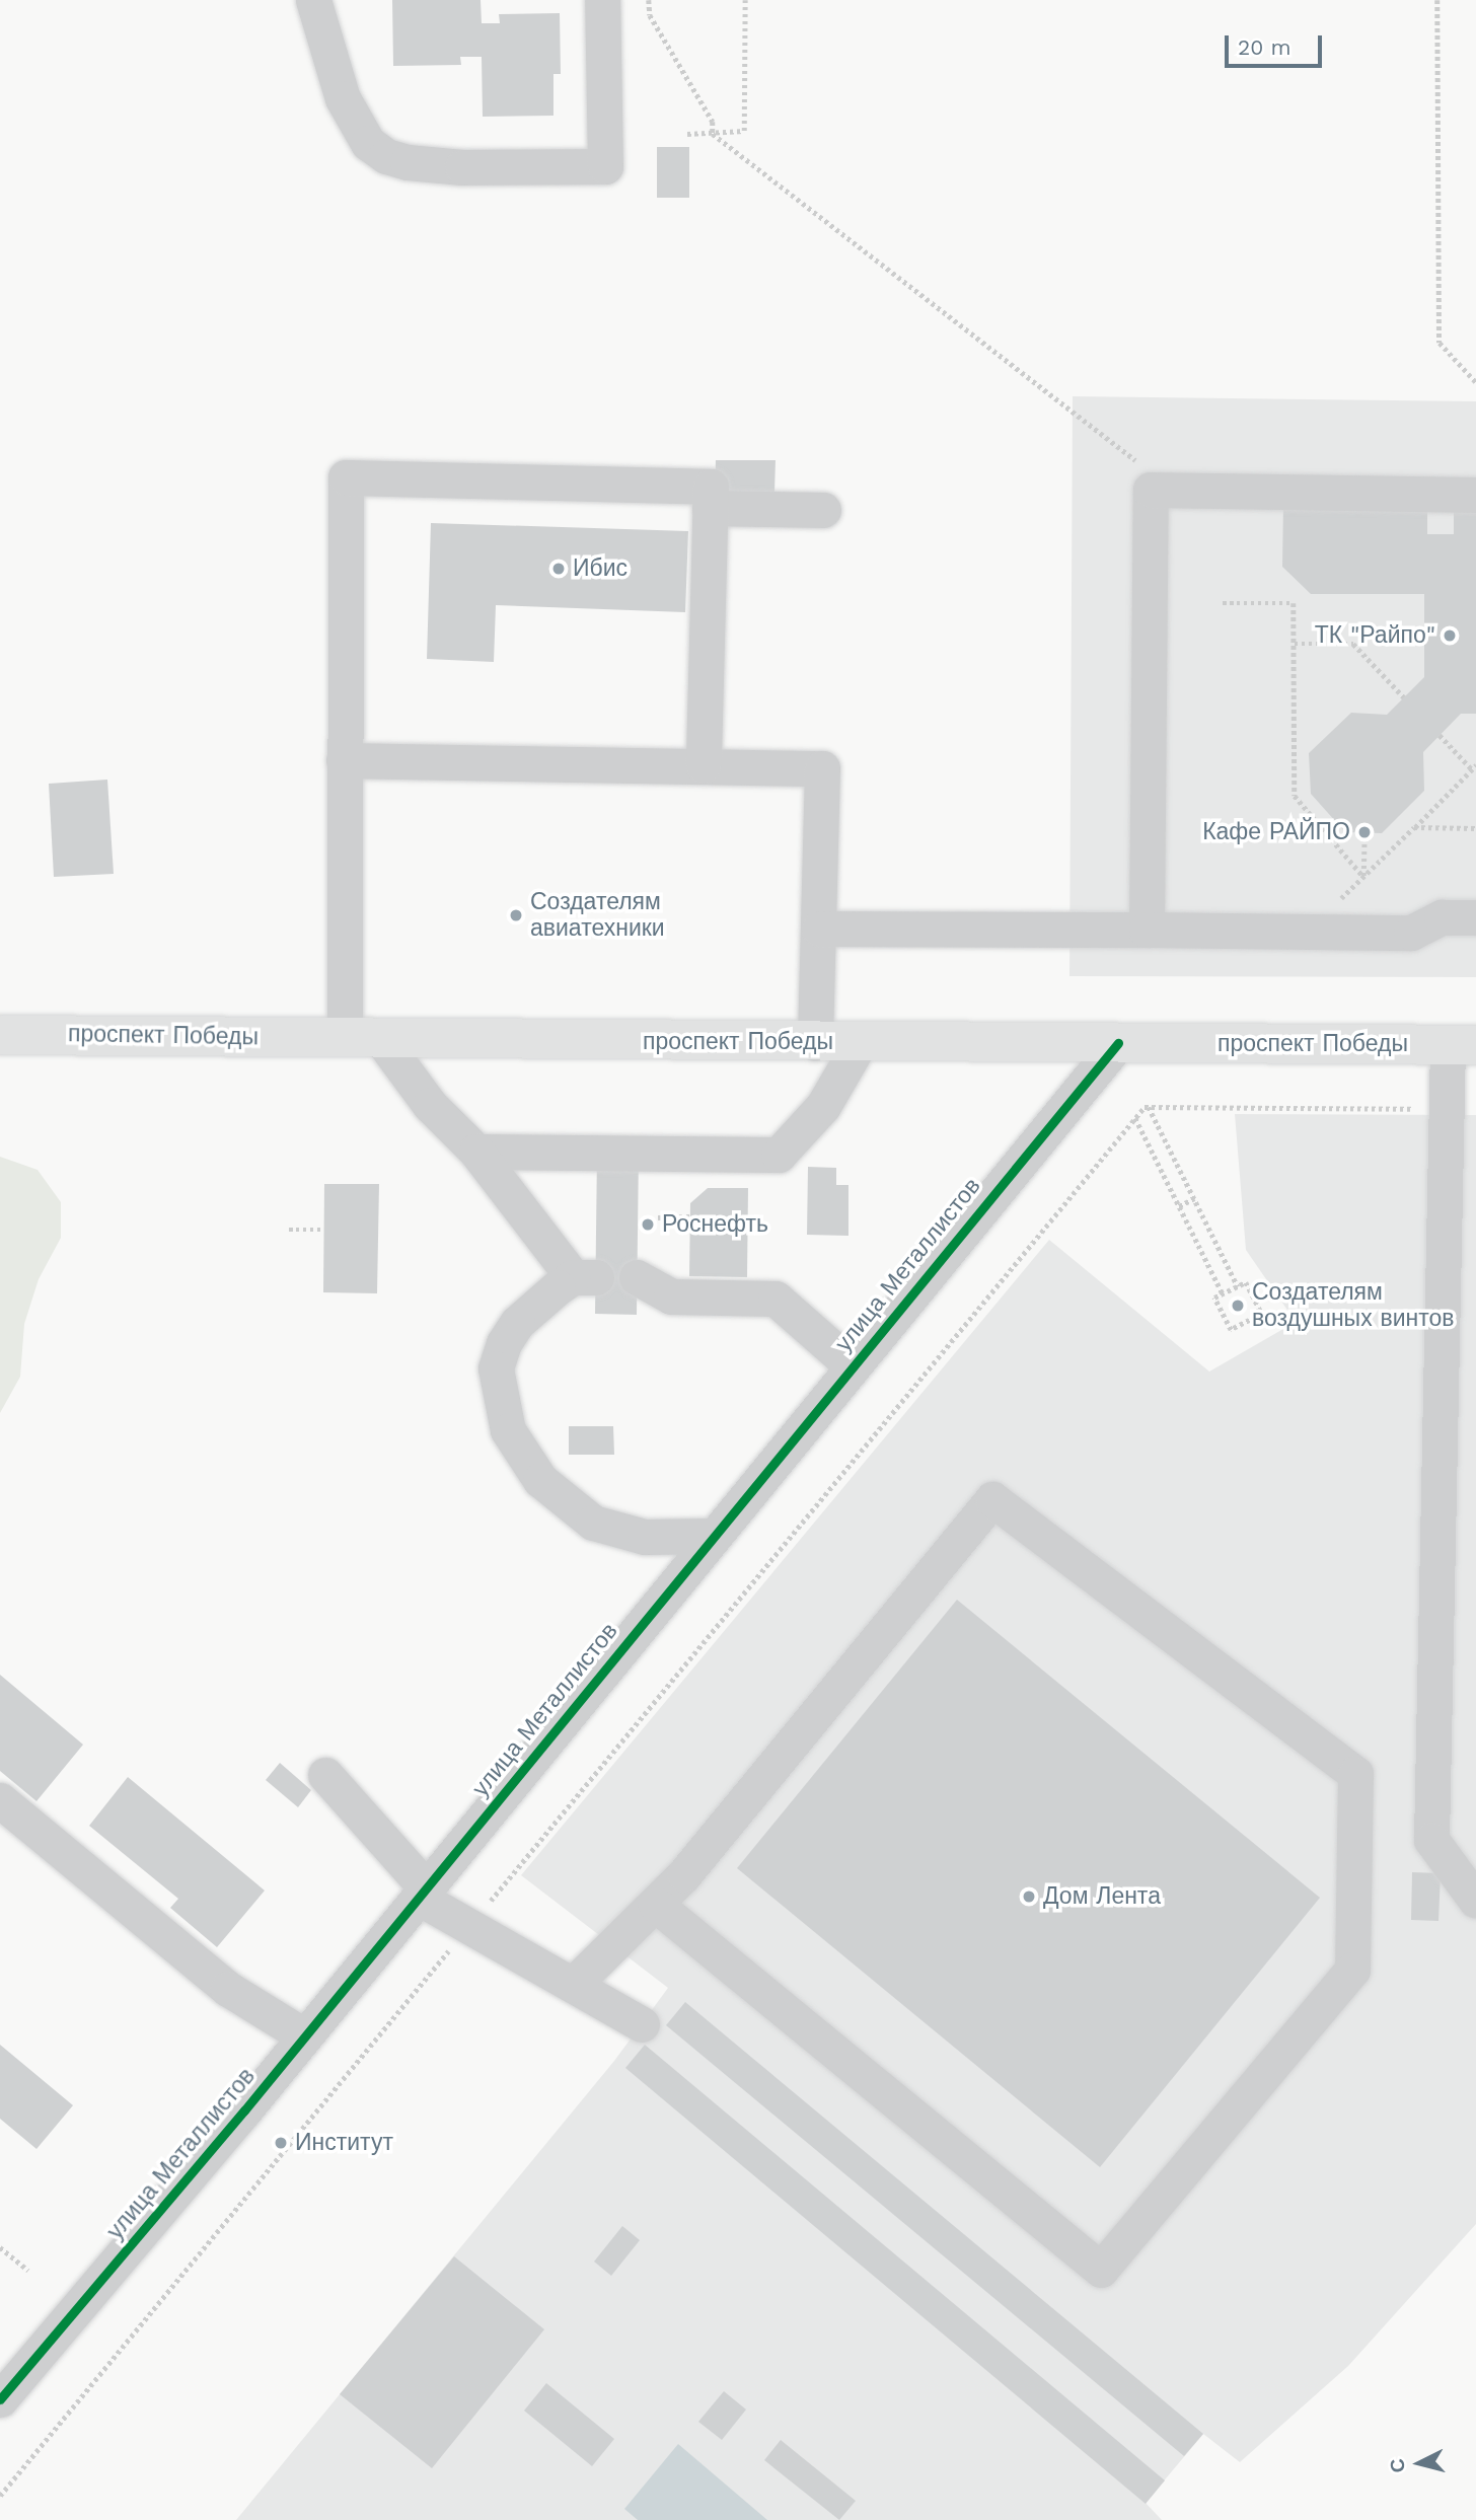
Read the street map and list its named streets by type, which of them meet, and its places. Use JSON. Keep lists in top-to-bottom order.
{
  "streets": {
    "main road": ["проспект Победы"],
    "street": ["улица Металлистов"]
  },
  "crossings": [
    ["проспект Победы", "улица Металлистов"]
  ],
  "places": [
    "Ибис",
    "ТК \"Райпо\"",
    "Кафе РАЙПО",
    "Создателям авиатехники",
    "Роснефть",
    "Создателям воздушных винтов",
    "Дом Лента",
    "Институт"
  ],
  "scale_bar": "20 m",
  "north": "left"
}
